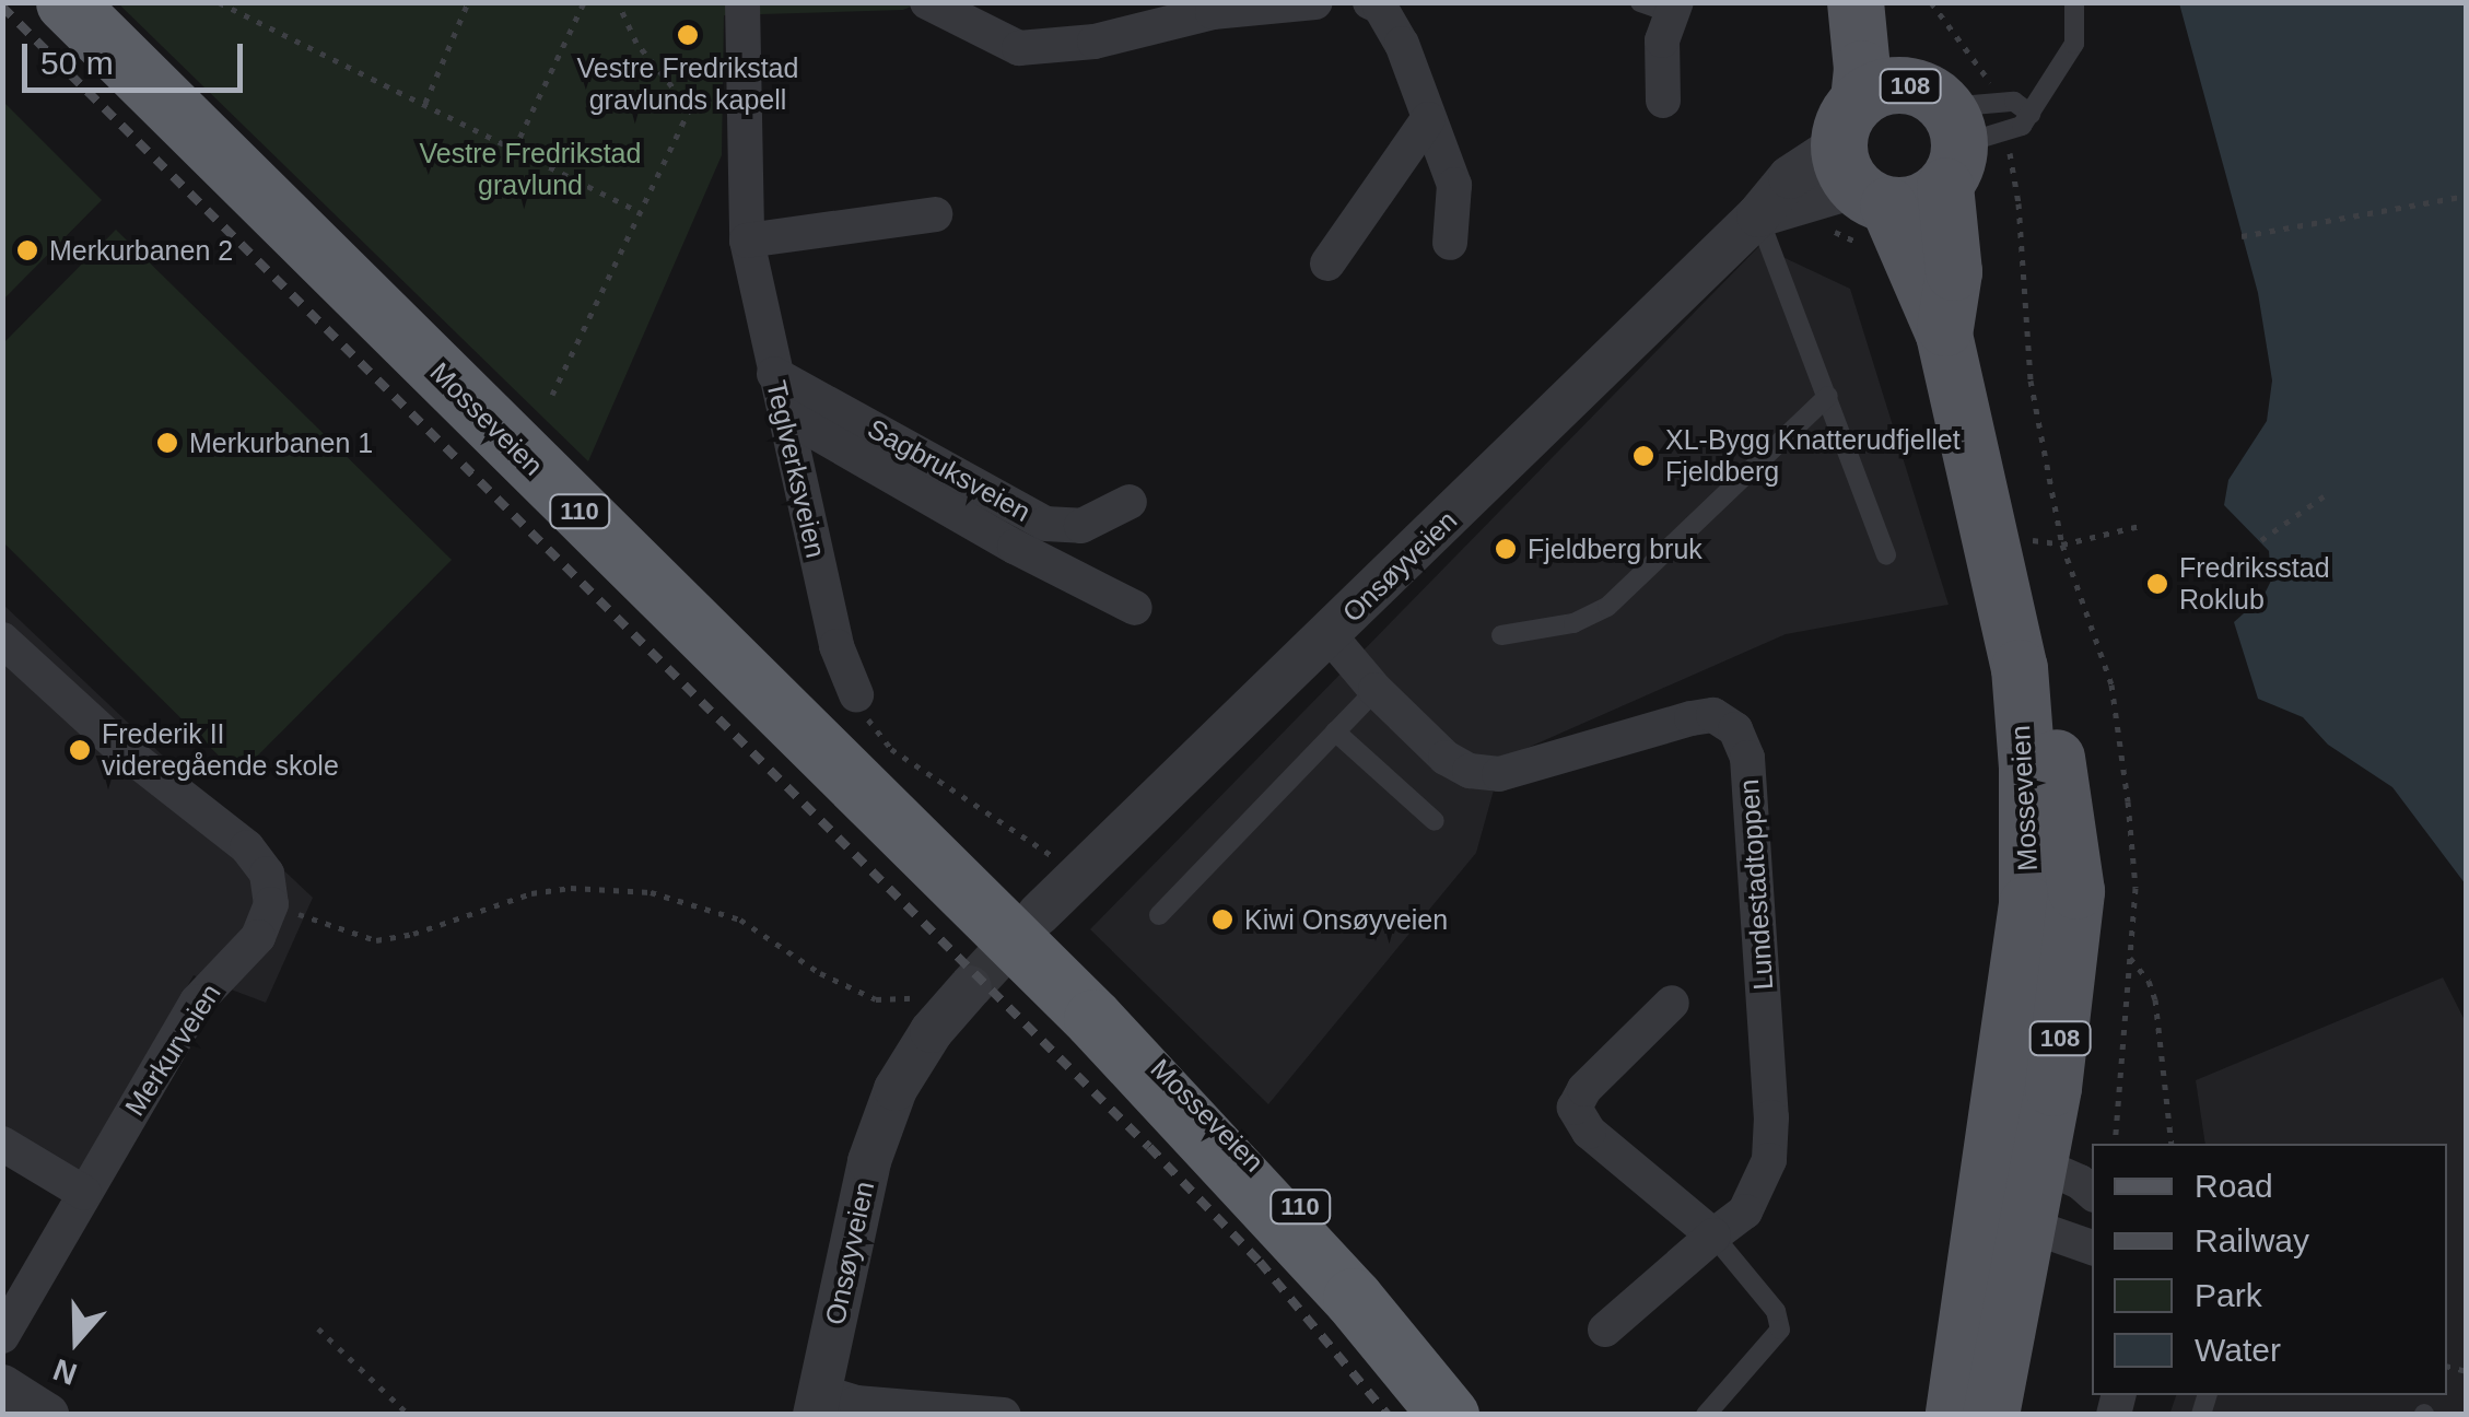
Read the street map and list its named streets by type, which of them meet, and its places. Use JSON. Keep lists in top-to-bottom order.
{
  "streets": {
    "highway": ["Mosseveien", "110"],
    "main road": ["108"],
    "street": [
      "Teglverksveien",
      "Sagbruksveien",
      "Onsøyveien",
      "Lundestadtoppen",
      "Merkurveien"
    ]
  },
  "crossings": [
    ["108", "Mosseveien"],
    ["108", "Onsøyveien"],
    ["Mosseveien", "Onsøyveien"],
    ["Teglverksveien", "Sagbruksveien"],
    ["Onsøyveien", "Lundestadtoppen"]
  ],
  "parks": ["Vestre Fredrikstad gravlund"],
  "places": [
    "Vestre Fredrikstad gravlunds kapell",
    "Merkurbanen 2",
    "Merkurbanen 1",
    "XL-Bygg Knatterudfjellet Fjeldberg",
    "Fjeldberg bruk",
    "Fredriksstad Roklub",
    "Frederik II videregående skole",
    "Kiwi Onsøyveien"
  ],
  "legend": [
    "Road",
    "Railway",
    "Park",
    "Water"
  ],
  "scale_bar": "50 m",
  "north": "bottom"
}
